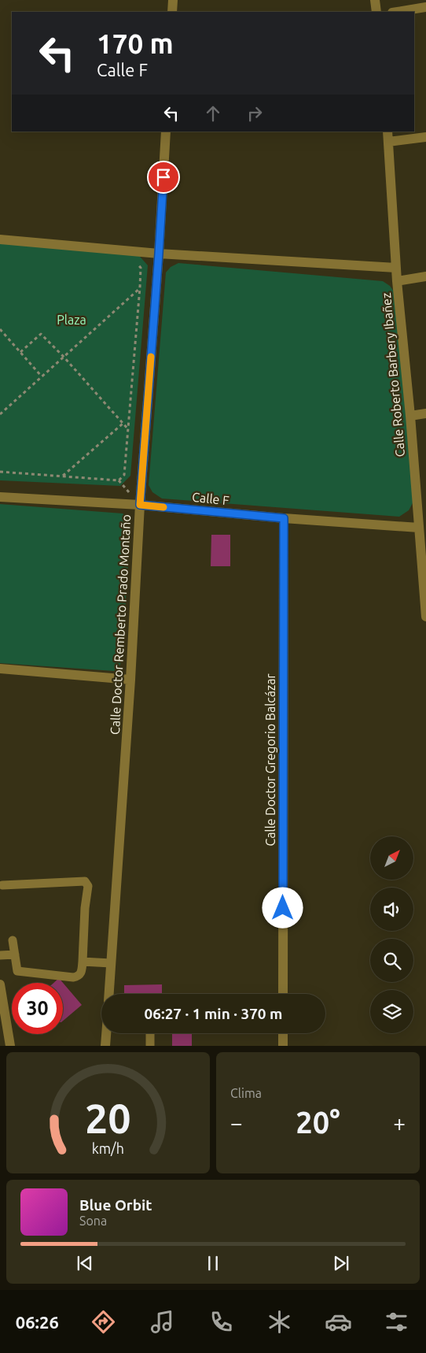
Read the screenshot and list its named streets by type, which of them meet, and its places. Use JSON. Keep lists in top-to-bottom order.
{
  "streets": {
    "street": [
      "Calle Roberto Barbery Ibañez",
      "Calle F",
      "Calle Doctor Remberto Prado Montaño",
      "Calle Doctor Gregorio Balcázar"
    ]
  },
  "crossings": [
    ["Calle Roberto Barbery Ibañez", "Calle F"],
    ["Calle F", "Calle Doctor Remberto Prado Montaño"],
    ["Calle F", "Calle Doctor Gregorio Balcázar"]
  ],
  "parks": ["Plaza"],
  "north": "top right",
  "page": {
    "turn": ["170 m", "Calle F"],
    "limit": "30",
    "trip": "06:27 · 1 min · 370 m",
    "tile": "Clima",
    "heat": ["−", "20°", "+"],
    "song": ["Blue Orbit", "Sona"],
    "tabs": "06:26",
    "gauge": ["20", "km/h"]
  }
}
